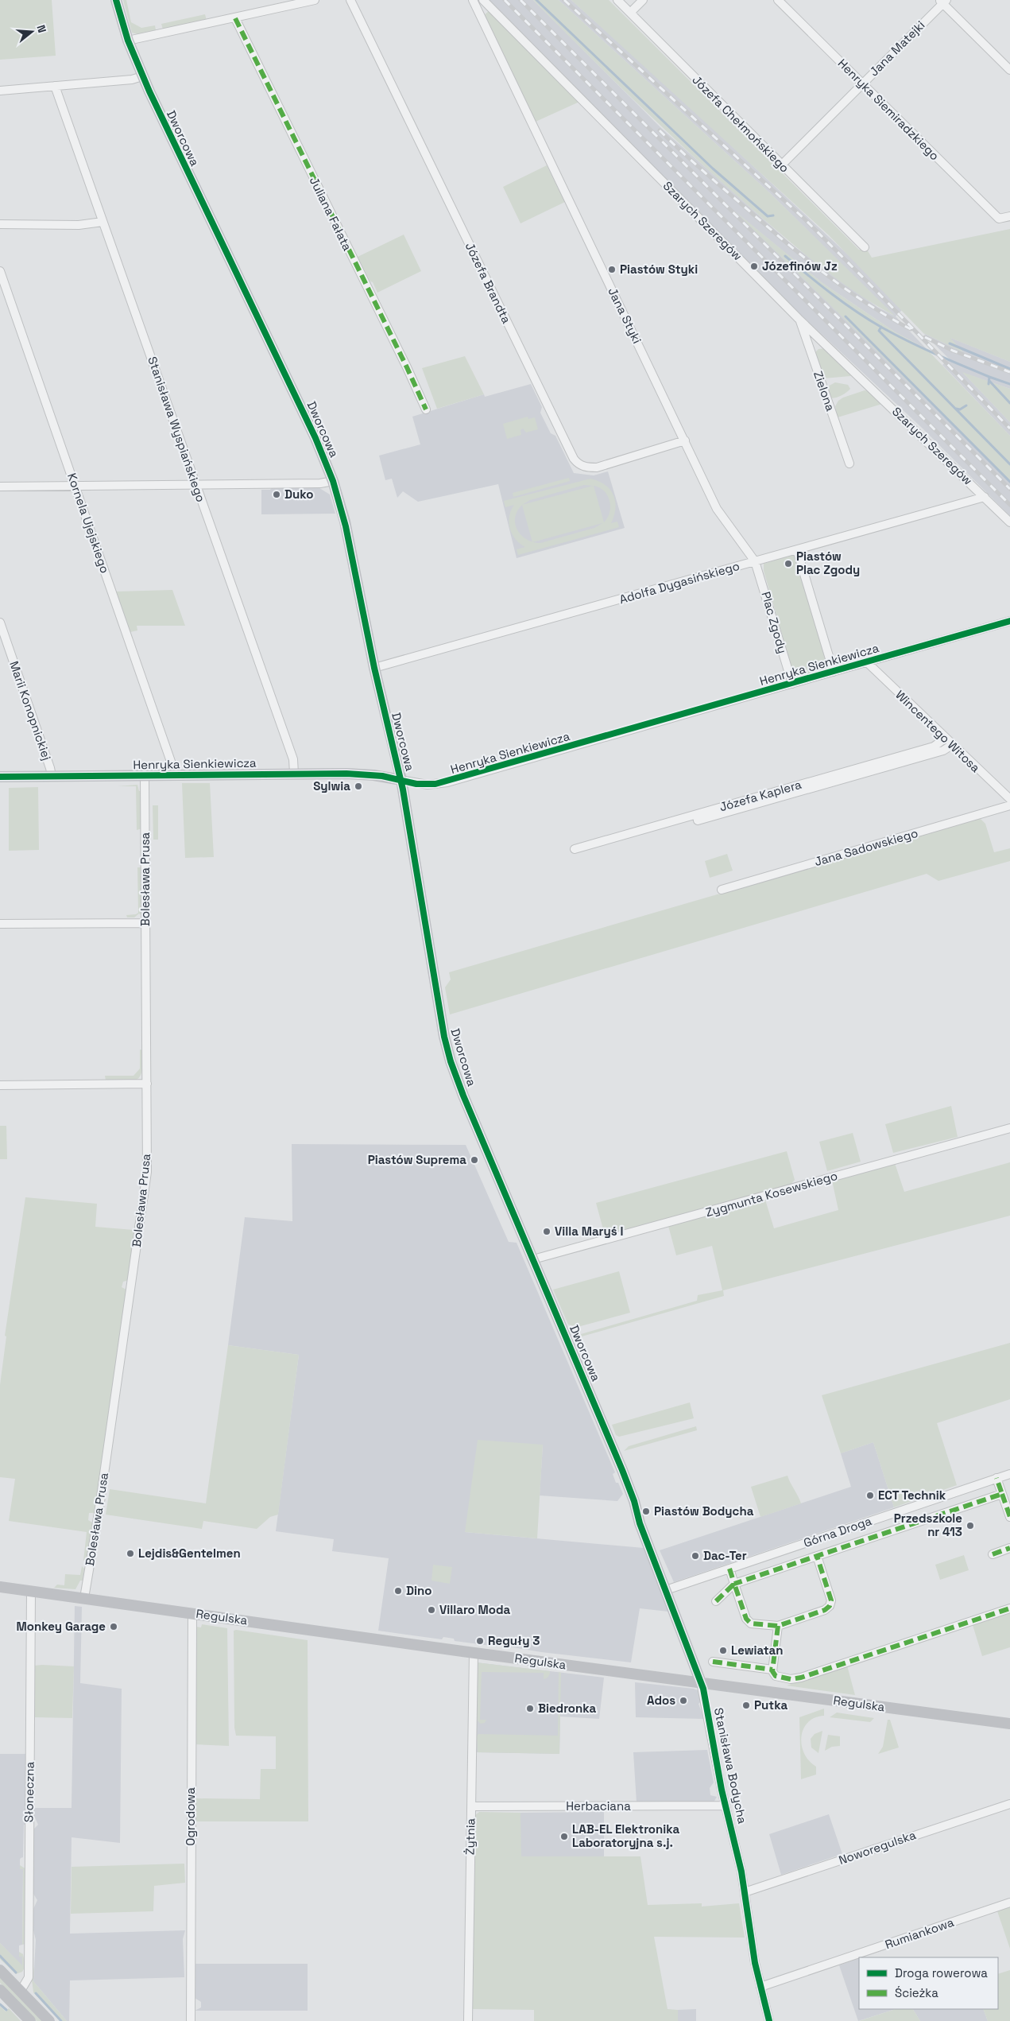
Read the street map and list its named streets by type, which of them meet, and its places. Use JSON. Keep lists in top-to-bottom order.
{
  "streets": {
    "street": [
      "Jana Matejki",
      "Henryka Siemiradzkiego",
      "Józefa Chełmońskiego",
      "Dworcowa",
      "Juliana Fałata",
      "Szarych Szeregów",
      "Józefa Brandta",
      "Jana Styki",
      "Zielona",
      "Stanisława Wyspiańskiego",
      "Kornela Ujejskiego",
      "Adolfa Dygasińskiego",
      "Plac Zgody",
      "Henryka Sienkiewicza",
      "Marii Konopnickiej",
      "Wincentego Witosa",
      "Józefa Kaplera",
      "Jana Sadowskiego",
      "Bolesława Prusa",
      "Zygmunta Kosewskiego",
      "Górna Droga",
      "Regulska",
      "Stanisława Bodycha",
      "Słoneczna",
      "Herbaciana",
      "Ogrodowa",
      "Żytnia",
      "Noworegulska",
      "Rumiankowa"
    ]
  },
  "crossings": [
    ["Jana Matejki", "Henryka Siemiradzkiego"],
    ["Jana Matejki", "Józefa Chełmońskiego"],
    ["Dworcowa", "Adolfa Dygasińskiego"],
    ["Dworcowa", "Henryka Sienkiewicza"],
    ["Dworcowa", "Zygmunta Kosewskiego"],
    ["Dworcowa", "Stanisława Bodycha"],
    ["Szarych Szeregów", "Zielona"],
    ["Szarych Szeregów", "Adolfa Dygasińskiego"],
    ["Józefa Brandta", "Jana Styki"],
    ["Jana Styki", "Adolfa Dygasińskiego"],
    ["Jana Styki", "Plac Zgody"],
    ["Stanisława Wyspiańskiego", "Henryka Sienkiewicza"],
    ["Kornela Ujejskiego", "Henryka Sienkiewicza"],
    ["Adolfa Dygasińskiego", "Plac Zgody"],
    ["Plac Zgody", "Henryka Sienkiewicza"],
    ["Henryka Sienkiewicza", "Marii Konopnickiej"],
    ["Henryka Sienkiewicza", "Wincentego Witosa"],
    ["Henryka Sienkiewicza", "Bolesława Prusa"],
    ["Wincentego Witosa", "Józefa Kaplera"],
    ["Bolesława Prusa", "Regulska"],
    ["Górna Droga", "Stanisława Bodycha"],
    ["Regulska", "Stanisława Bodycha"],
    ["Regulska", "Słoneczna"],
    ["Regulska", "Ogrodowa"],
    ["Regulska", "Żytnia"],
    ["Stanisława Bodycha", "Herbaciana"],
    ["Stanisława Bodycha", "Noworegulska"],
    ["Stanisława Bodycha", "Rumiankowa"],
    ["Herbaciana", "Żytnia"]
  ],
  "places": [
    "Józefinów Jz",
    "Piastów Styki",
    "Duko",
    "Piastów Plac Zgody",
    "Sylwia",
    "Piastów Suprema",
    "Villa Maryś I",
    "ECT Technik",
    "Piastów Bodycha",
    "Przedszkole nr 413",
    "Lejdis&Gentelmen",
    "Dac-Ter",
    "Dino",
    "Villaro Moda",
    "Monkey Garage",
    "Reguły 3",
    "Lewiatan",
    "Ados",
    "Putka",
    "Biedronka",
    "LAB-EL Elektronika Laboratoryjna s.j."
  ],
  "legend": ["Droga rowerowa", "Ścieżka"],
  "north": "right"
}
